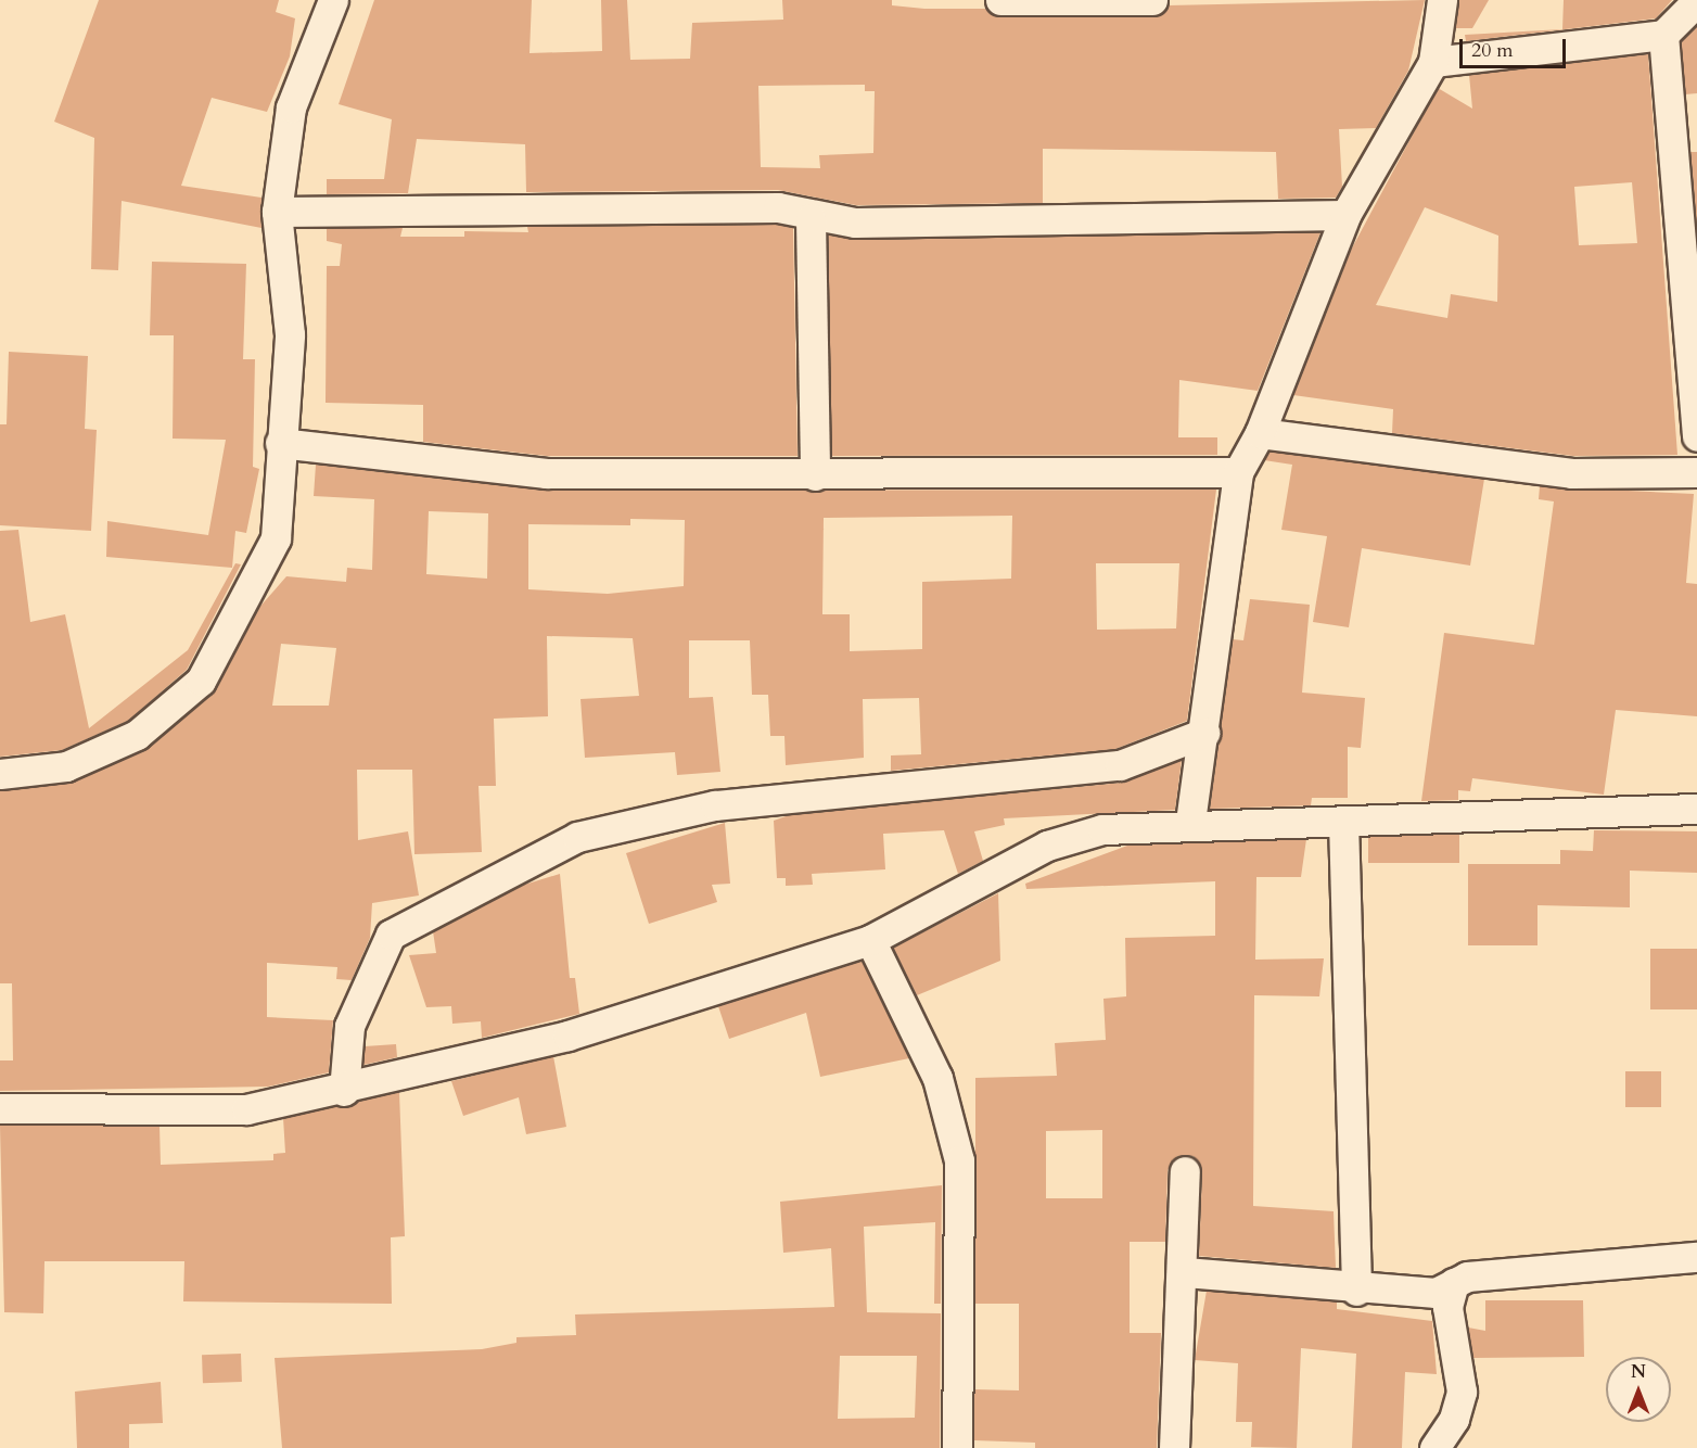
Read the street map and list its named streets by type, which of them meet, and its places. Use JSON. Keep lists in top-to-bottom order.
{
  "scale_bar": "20 m",
  "north": "top"
}
